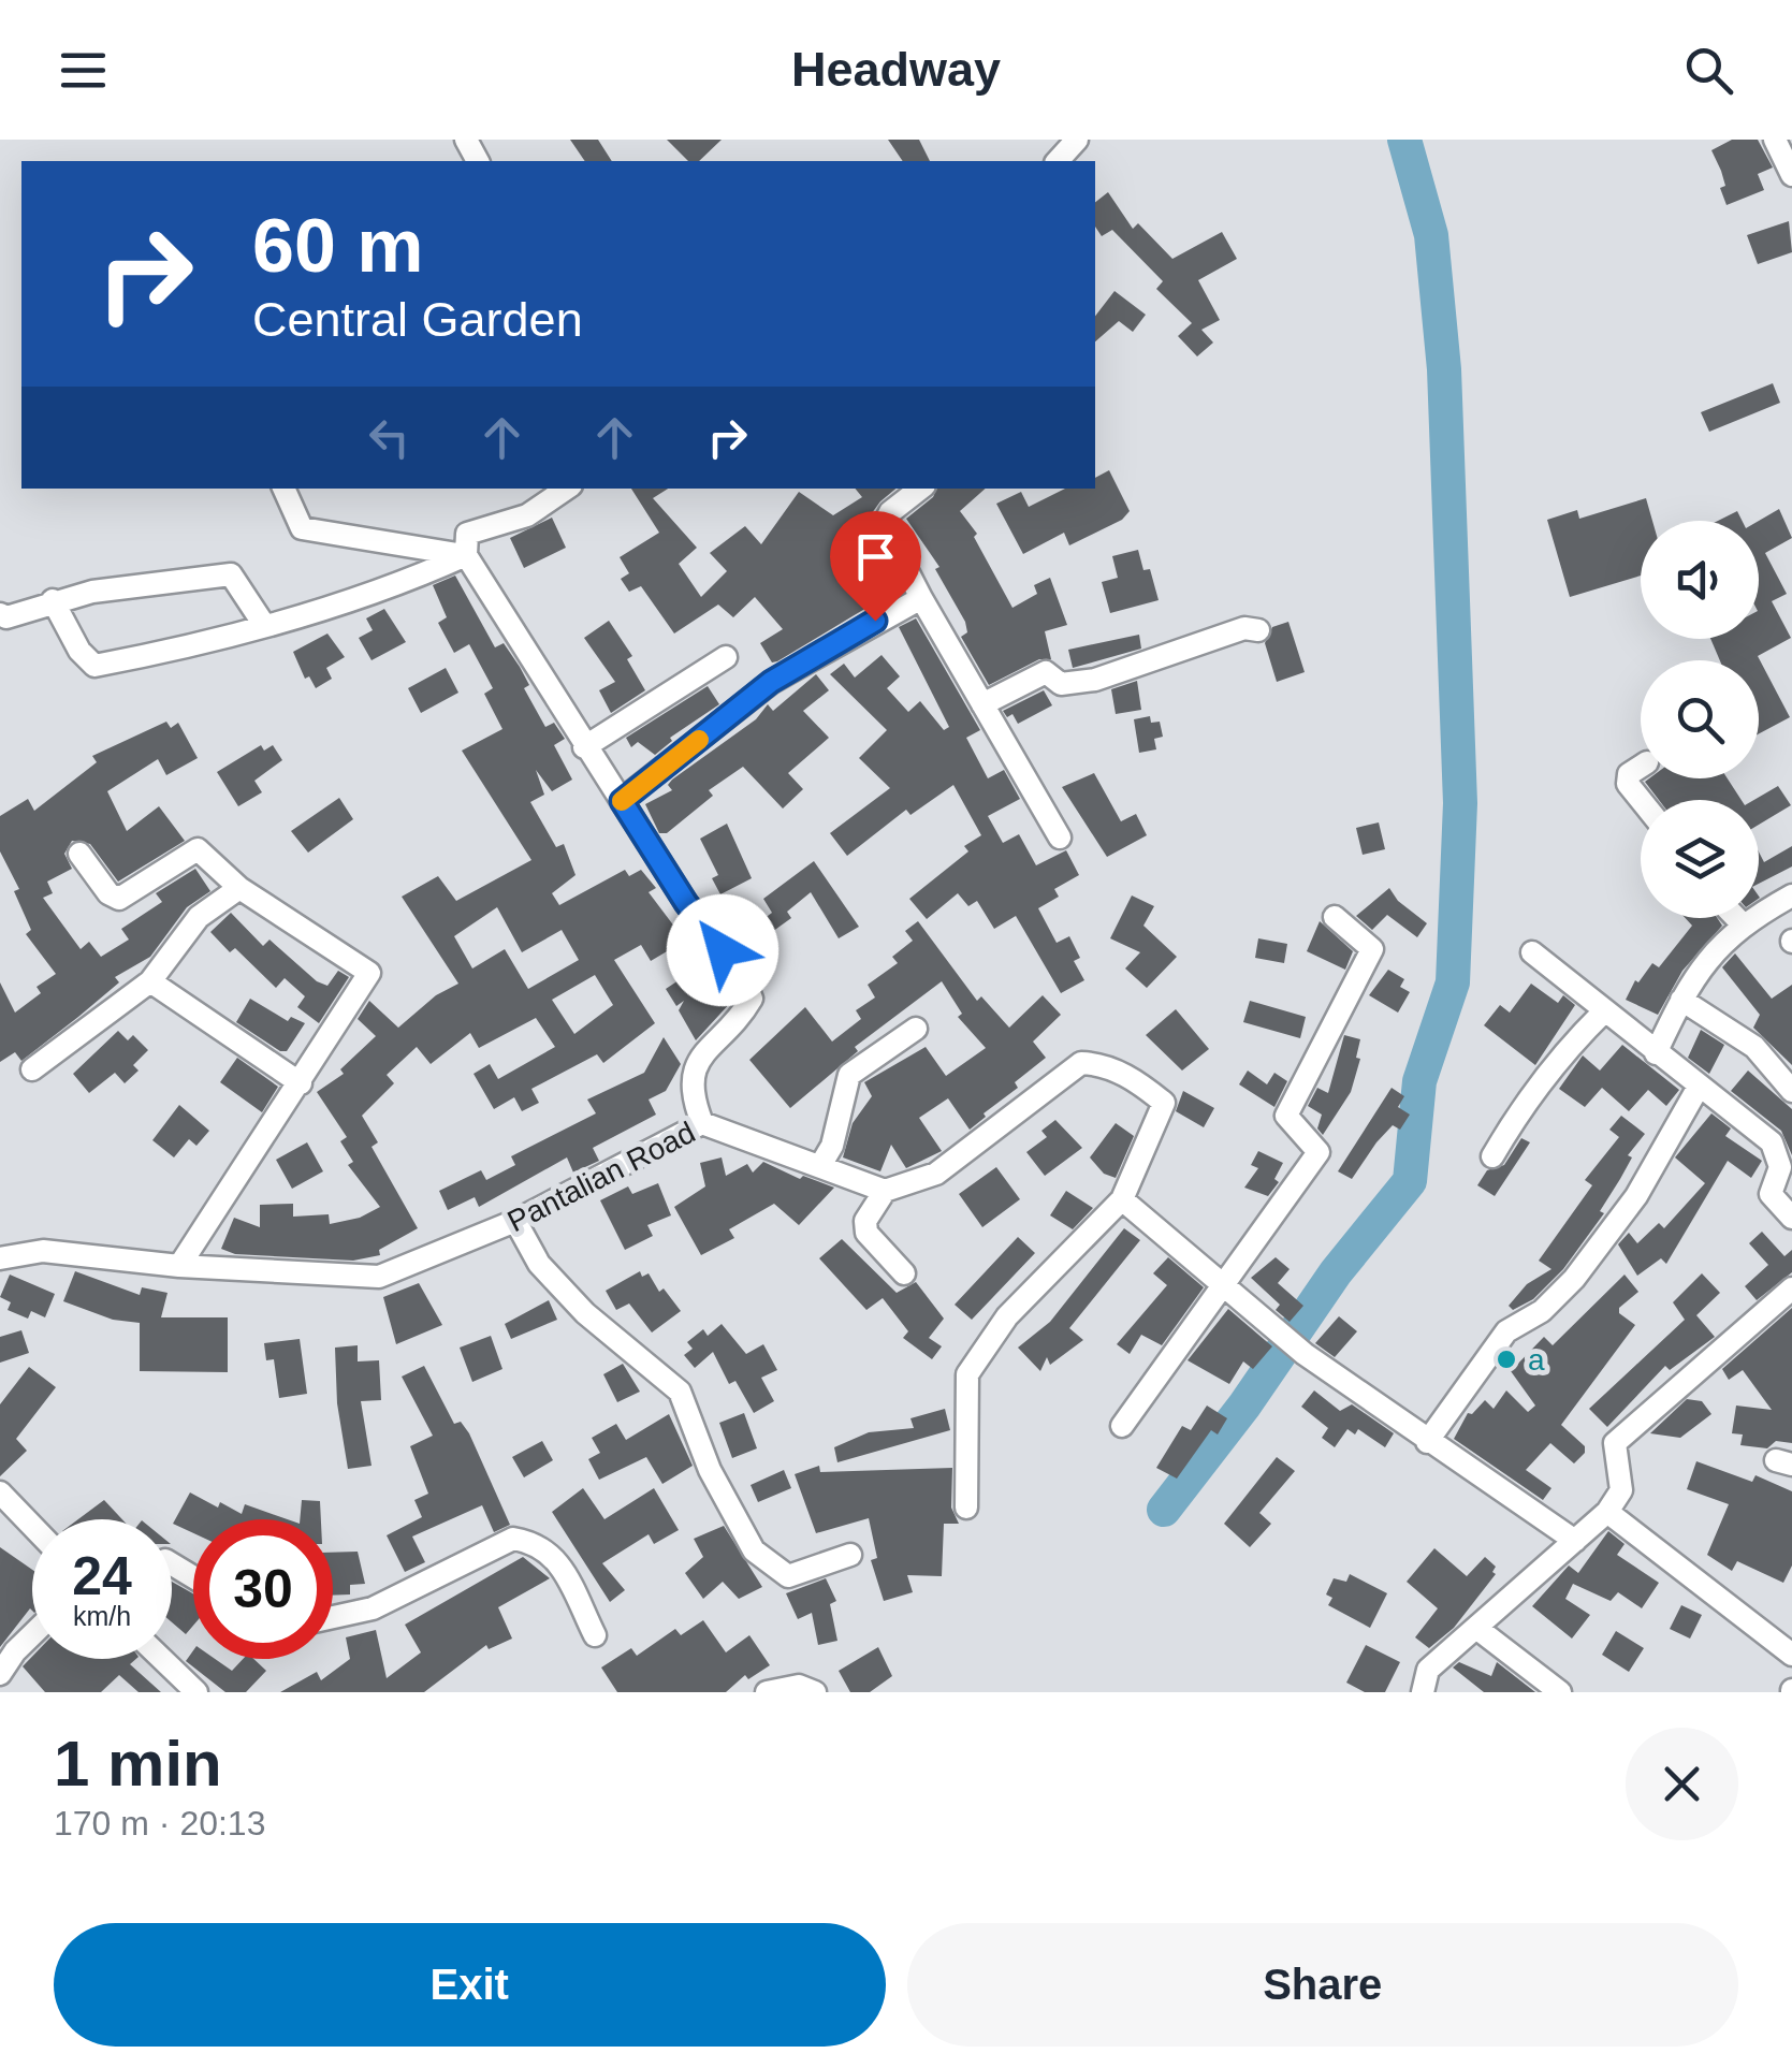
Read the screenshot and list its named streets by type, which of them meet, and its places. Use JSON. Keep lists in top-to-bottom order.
{
  "streets": {
    "street": ["Pantalian Road"]
  },
  "places": ["a"],
  "page": {
    "header": "Headway",
    "turn": ["60 m", "Central Garden"],
    "speed": "24 km/h",
    "limit": "30",
    "heading": ["1 min", "170 m · 20:13"],
    "buttons": ["Exit", "Share"]
  }
}
